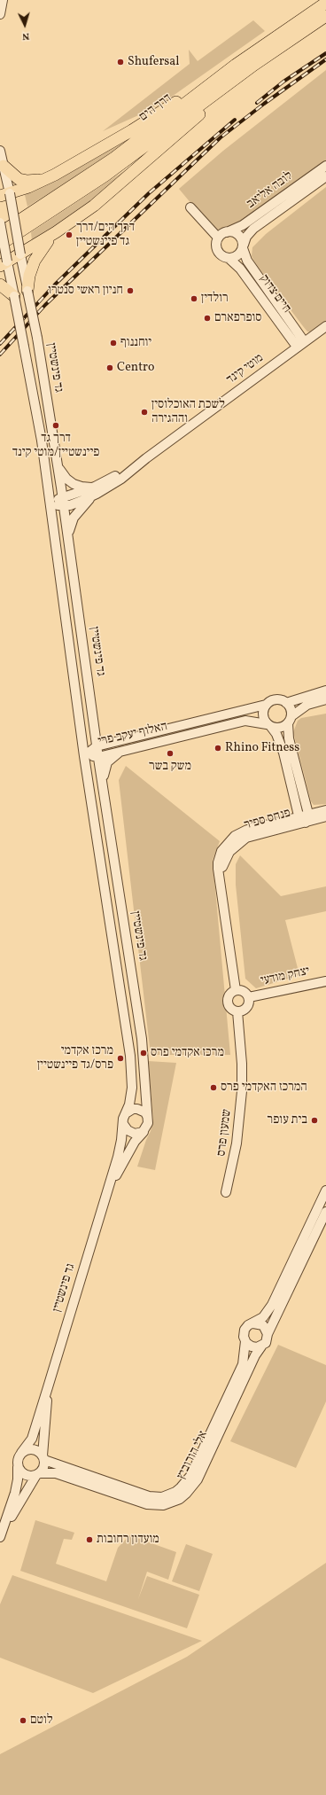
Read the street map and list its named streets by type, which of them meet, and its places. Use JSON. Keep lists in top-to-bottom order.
{
  "streets": {
    "main road": ["דרך הים"],
    "street": [
      "לובה אליאב",
      "חיים צדוק",
      "גד פינשטיין",
      "מוטי קינד",
      "האלוף יעקב פרי",
      "פנחס ספיר",
      "יצחק מודעי",
      "שמעון פרס",
      "אלי הורוביץ"
    ]
  },
  "crossings": [
    ["לובה אליאב", "חיים צדוק"],
    ["חיים צדוק", "מוטי קינד"],
    ["גד פינשטיין", "מוטי קינד"],
    ["גד פינשטיין", "האלוף יעקב פרי"],
    ["גד פינשטיין", "אלי הורוביץ"],
    ["יצחק מודעי", "שמעון פרס"]
  ],
  "places": [
    "Shufersal",
    "דרך הים/דרך גד פיינשטיין",
    "חניון ראשי סנטרו",
    "רולדין",
    "סופרפארם",
    "יוחננוף",
    "Centro",
    "לשכת האוכלוסין וההגירה",
    "דרך גד פיינשטיין/מוטי קינד",
    "Rhino Fitness",
    "משק בשר",
    "מרכז אקדמי פרס",
    "מרכז אקדמי פרס/גד פיינשטיין",
    "המרכז האקדמי פרס",
    "בית עופר",
    "מועדון רחובות",
    "לוטם"
  ],
  "north": "bottom"
}
